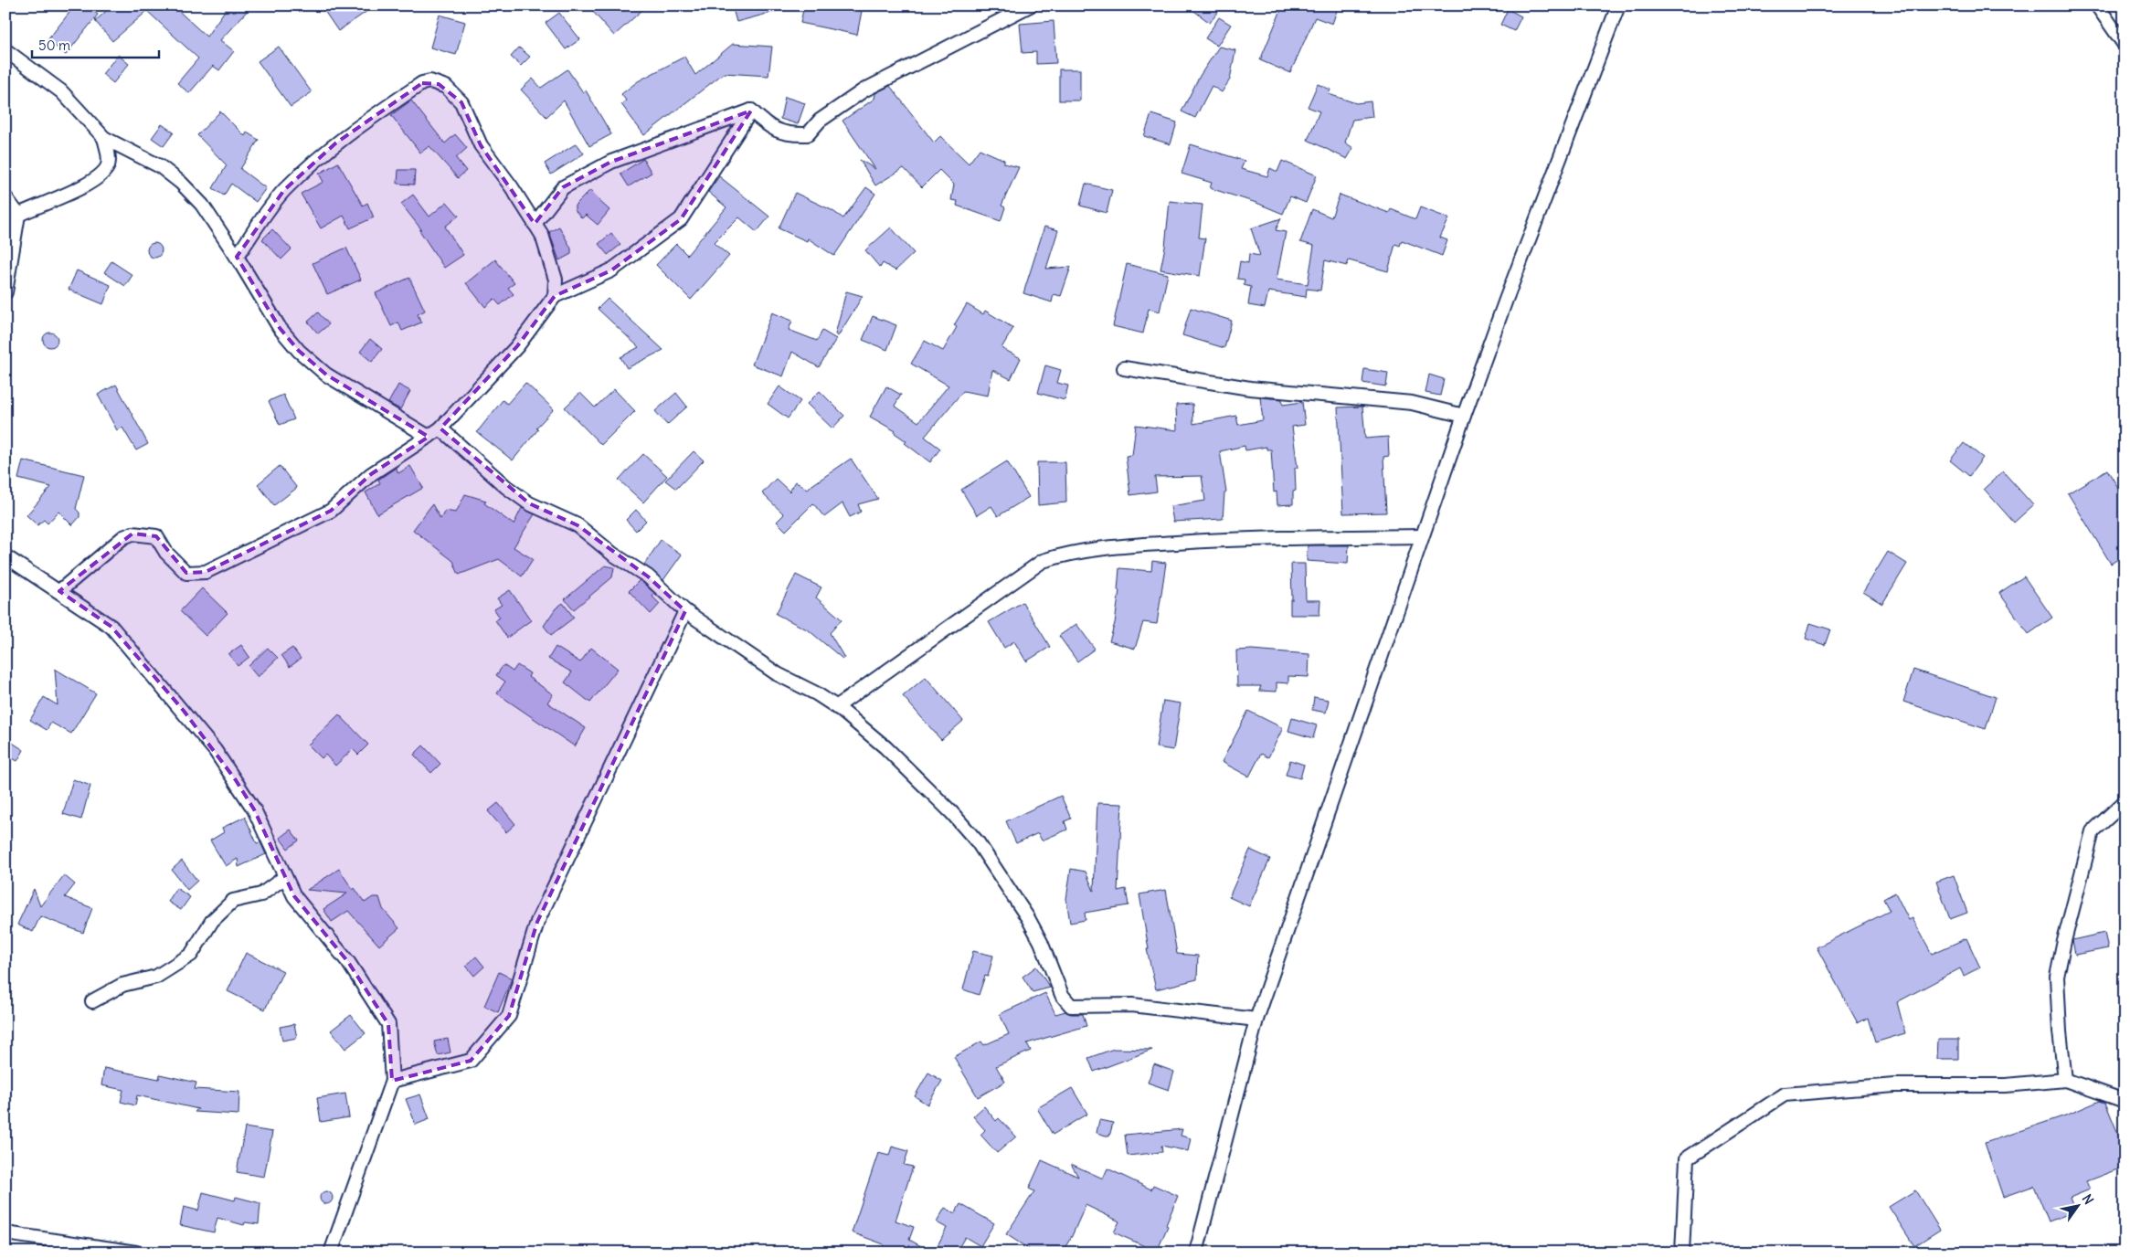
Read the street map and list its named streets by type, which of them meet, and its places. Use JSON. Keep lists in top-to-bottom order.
{
  "scale_bar": "50 m",
  "north": "top right"
}
